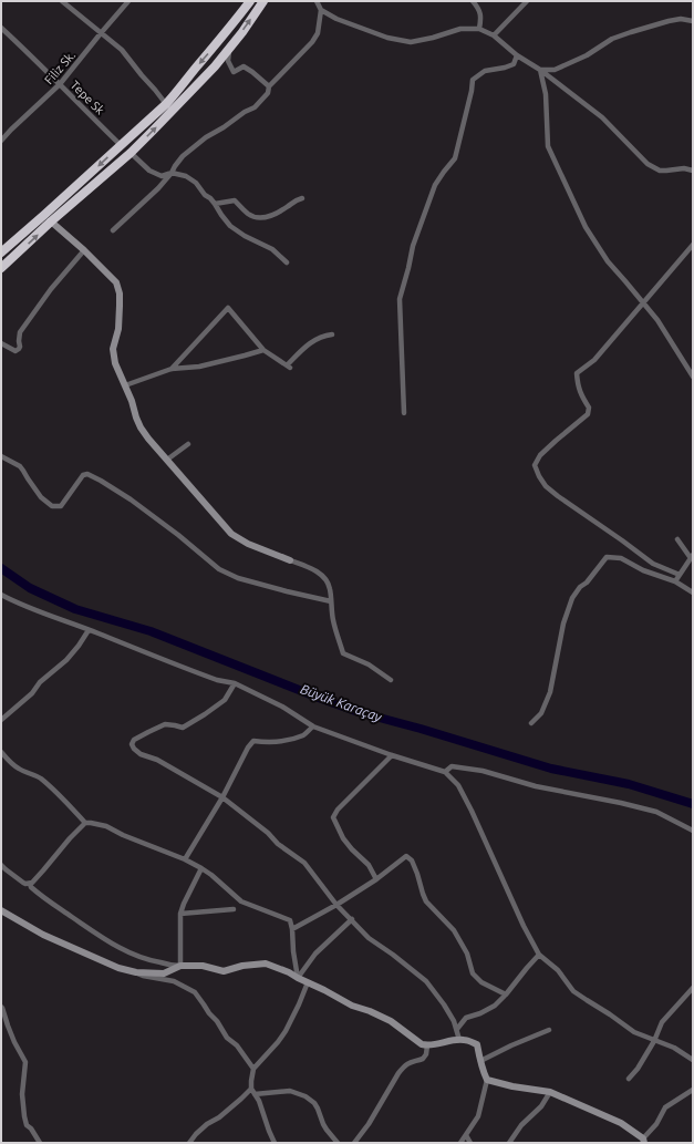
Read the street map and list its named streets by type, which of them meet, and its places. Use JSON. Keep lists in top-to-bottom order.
{
  "streets": {
    "street": ["Filiz Sk.", "Tepe Sk"]
  },
  "crossings": [
    ["Filiz Sk.", "Tepe Sk"]
  ],
  "water": ["Büyük Karaçay"]
}
